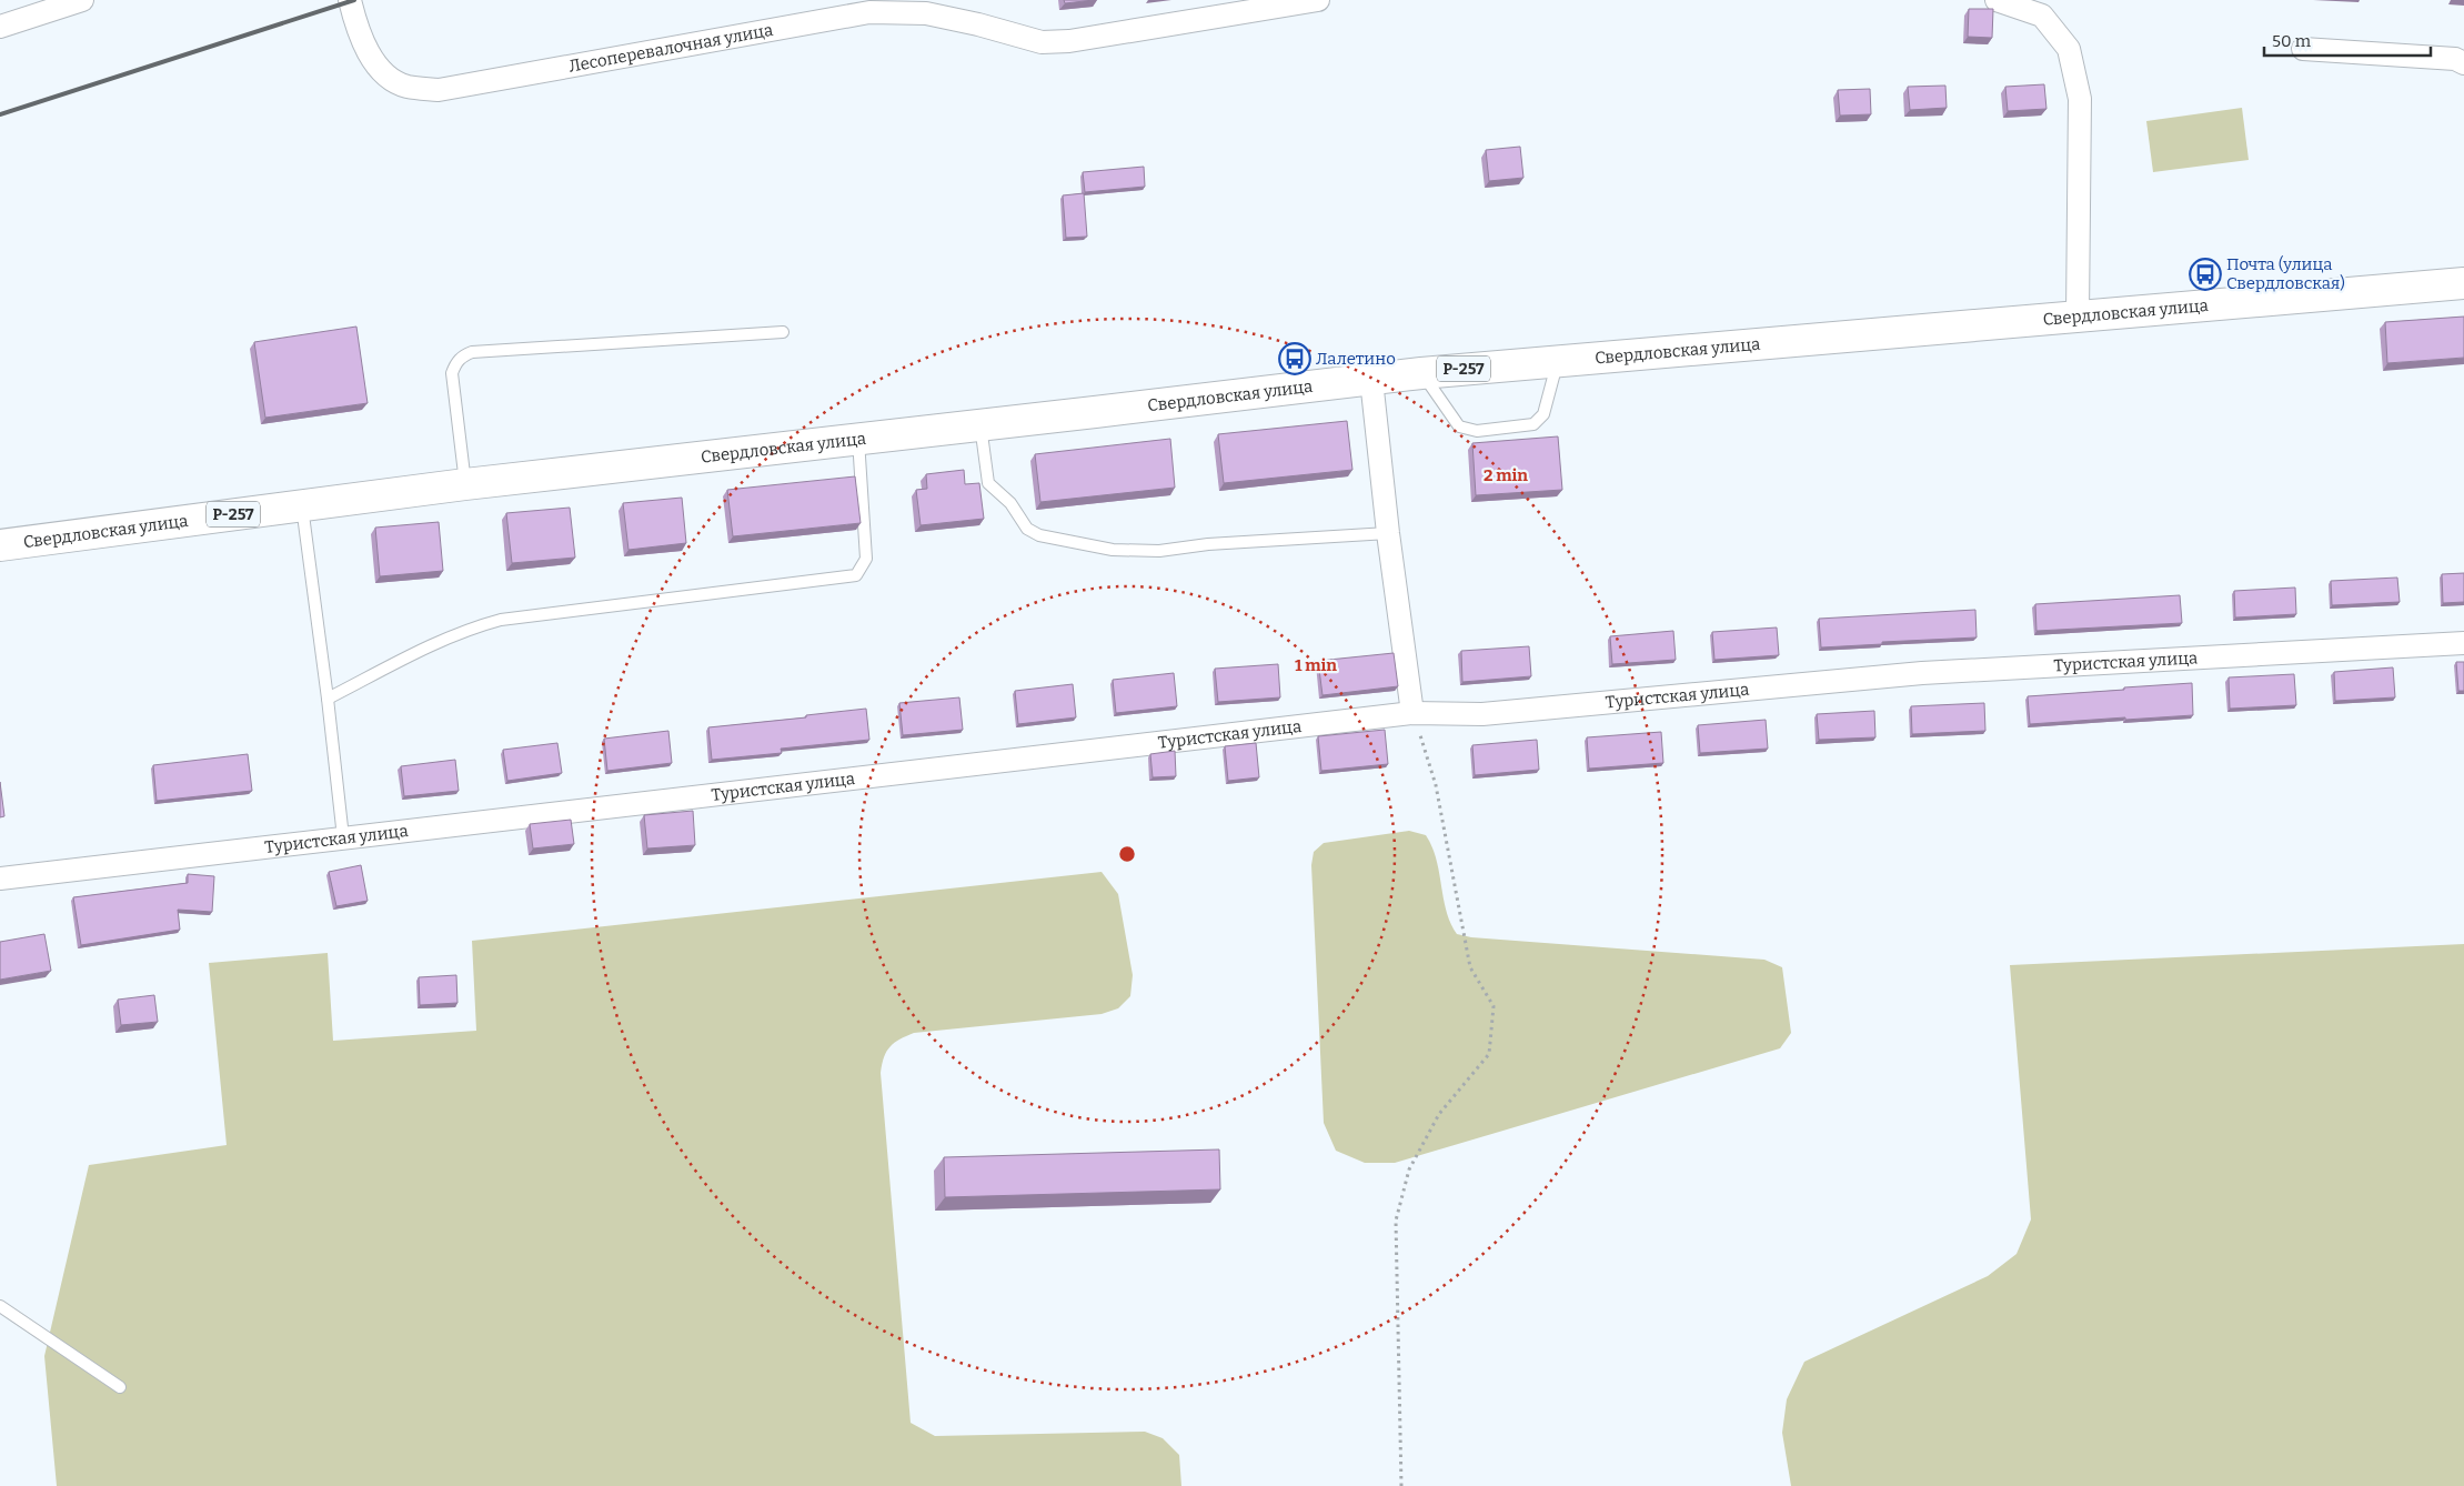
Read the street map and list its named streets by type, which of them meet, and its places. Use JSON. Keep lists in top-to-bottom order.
{
  "streets": {
    "highway": ["Свердловская улица", "Р-257"],
    "street": ["Лесоперевалочная улица", "Туристская улица"]
  },
  "places": {
    "bus stop": ["Почта (улица Свердловская)", "Лалетино"]
  },
  "scale_bar": "50 m",
  "rings": ["2 min", "1 min"]
}
